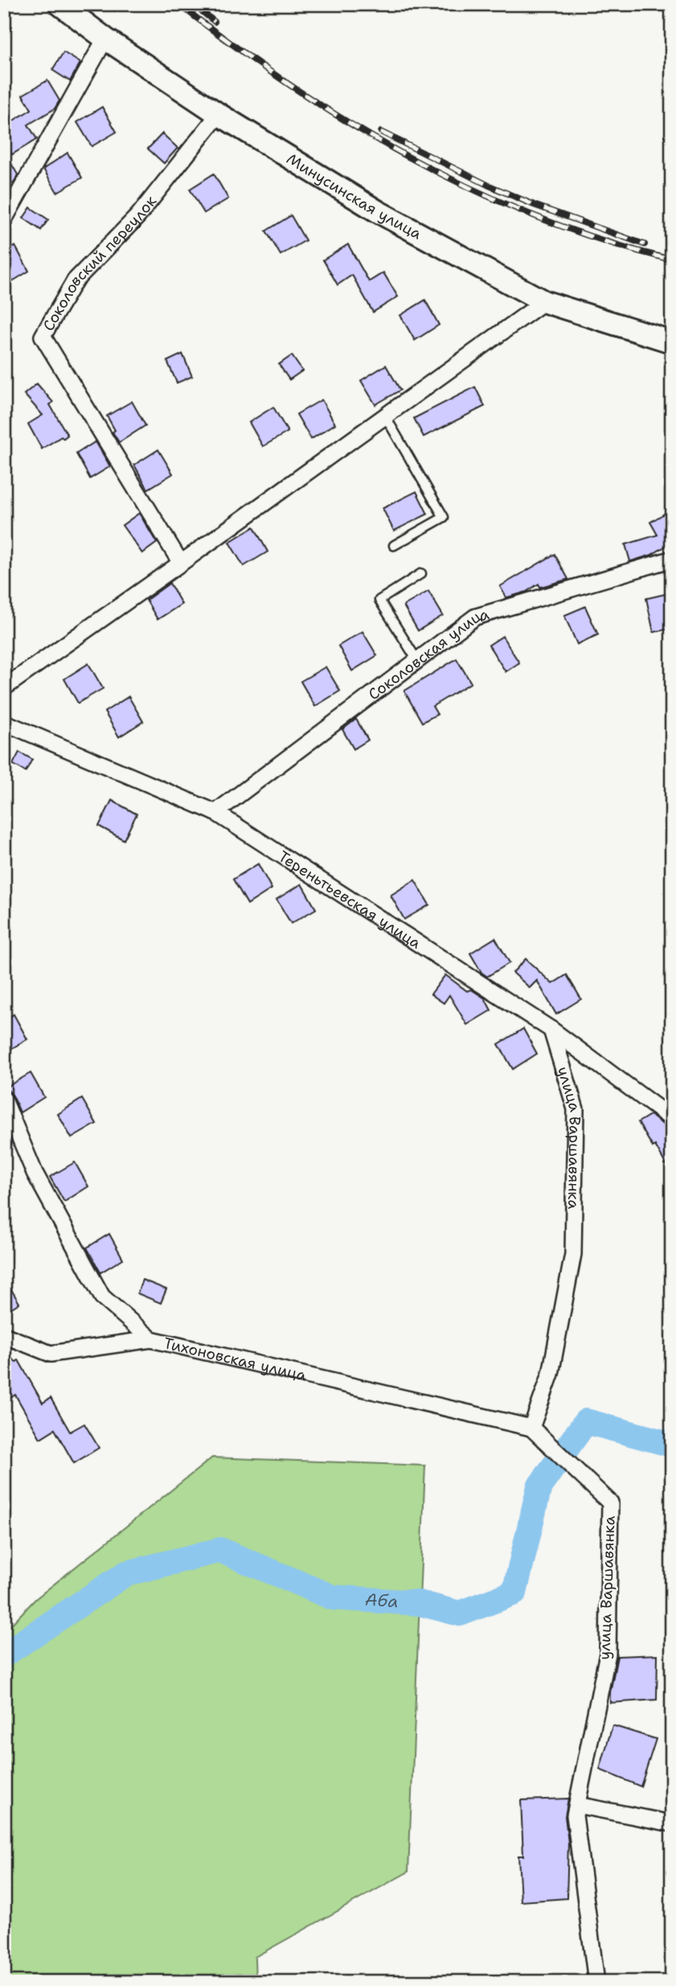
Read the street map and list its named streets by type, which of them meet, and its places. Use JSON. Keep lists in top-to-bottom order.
{
  "streets": {
    "main road": ["Минусинская улица"],
    "street": [
      "Соколовский переулок",
      "Соколовская улица",
      "Тереньтьевская улица",
      "улица Варшавянка",
      "Тихоновская улица"
    ]
  },
  "crossings": [
    ["Минусинская улица", "Соколовский переулок"],
    ["Соколовская улица", "Тереньтьевская улица"],
    ["Тереньтьевская улица", "улица Варшавянка"],
    ["улица Варшавянка", "Тихоновская улица"]
  ],
  "water": ["Аба"]
}
